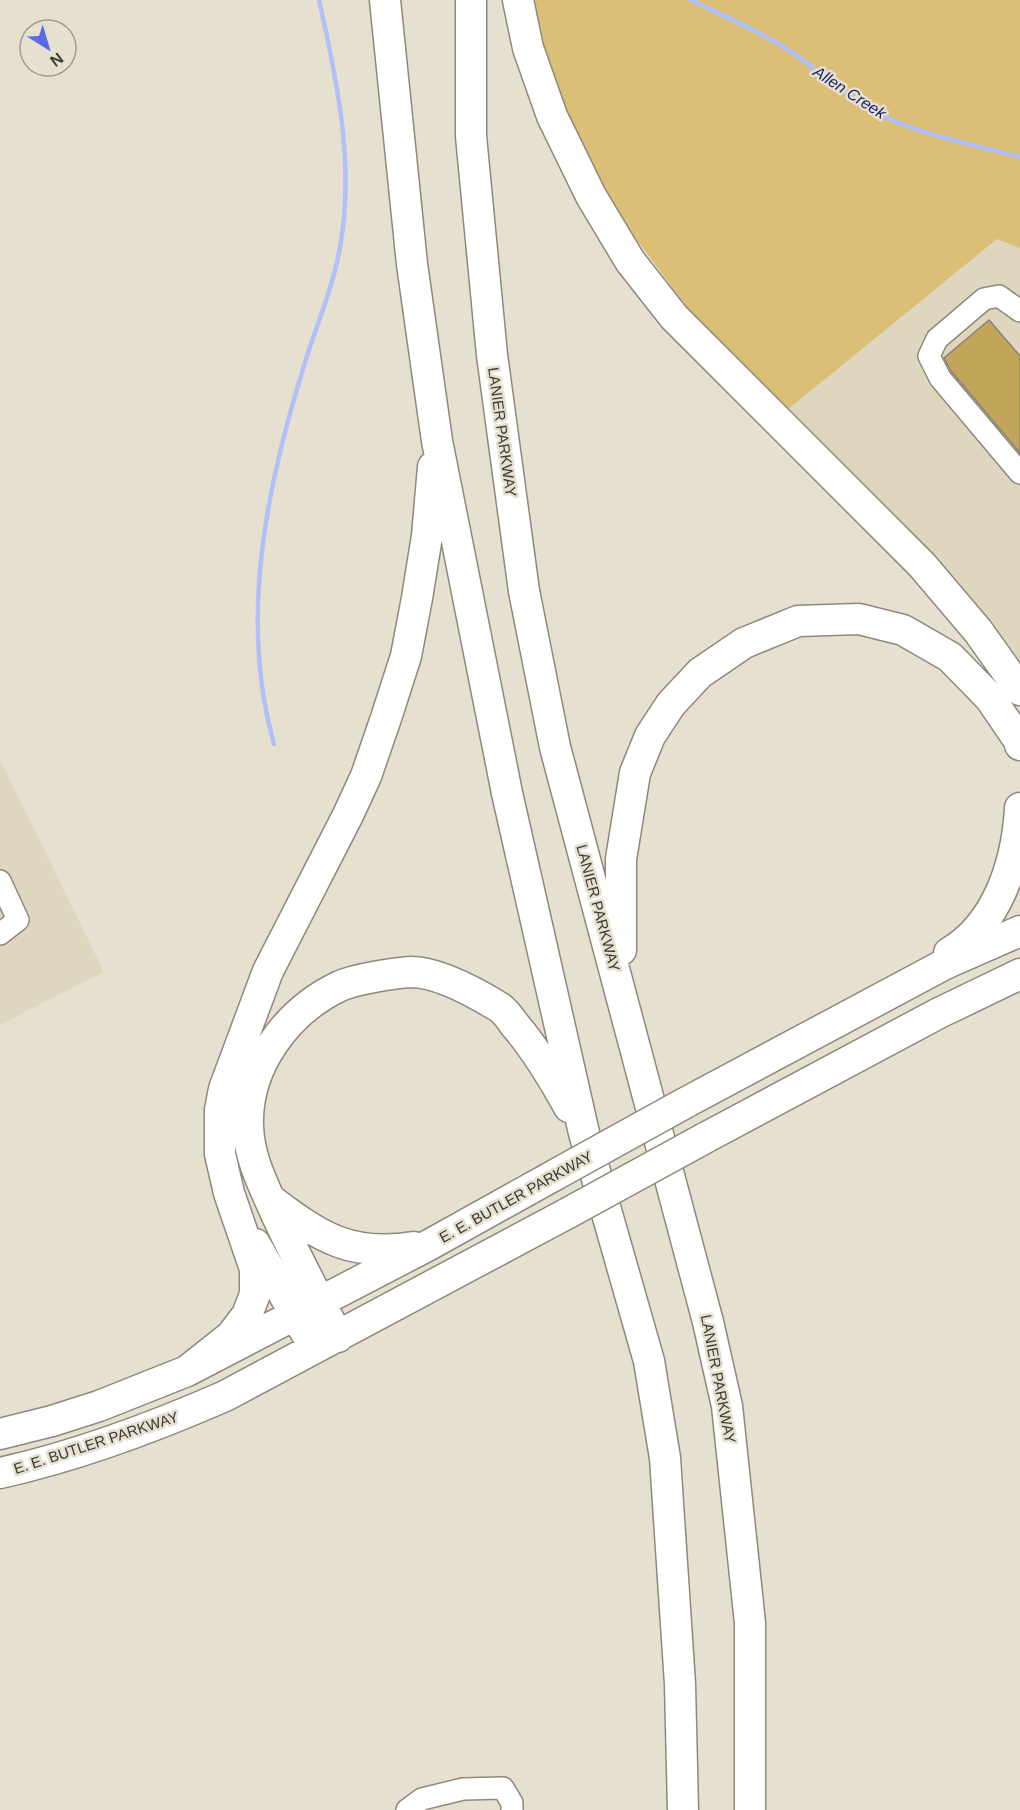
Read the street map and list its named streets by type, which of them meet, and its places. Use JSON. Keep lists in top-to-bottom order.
{
  "streets": {
    "highway": ["LANIER PARKWAY", "E. E. BUTLER PARKWAY"]
  },
  "water": ["Allen Creek"],
  "north": "bottom right"
}
